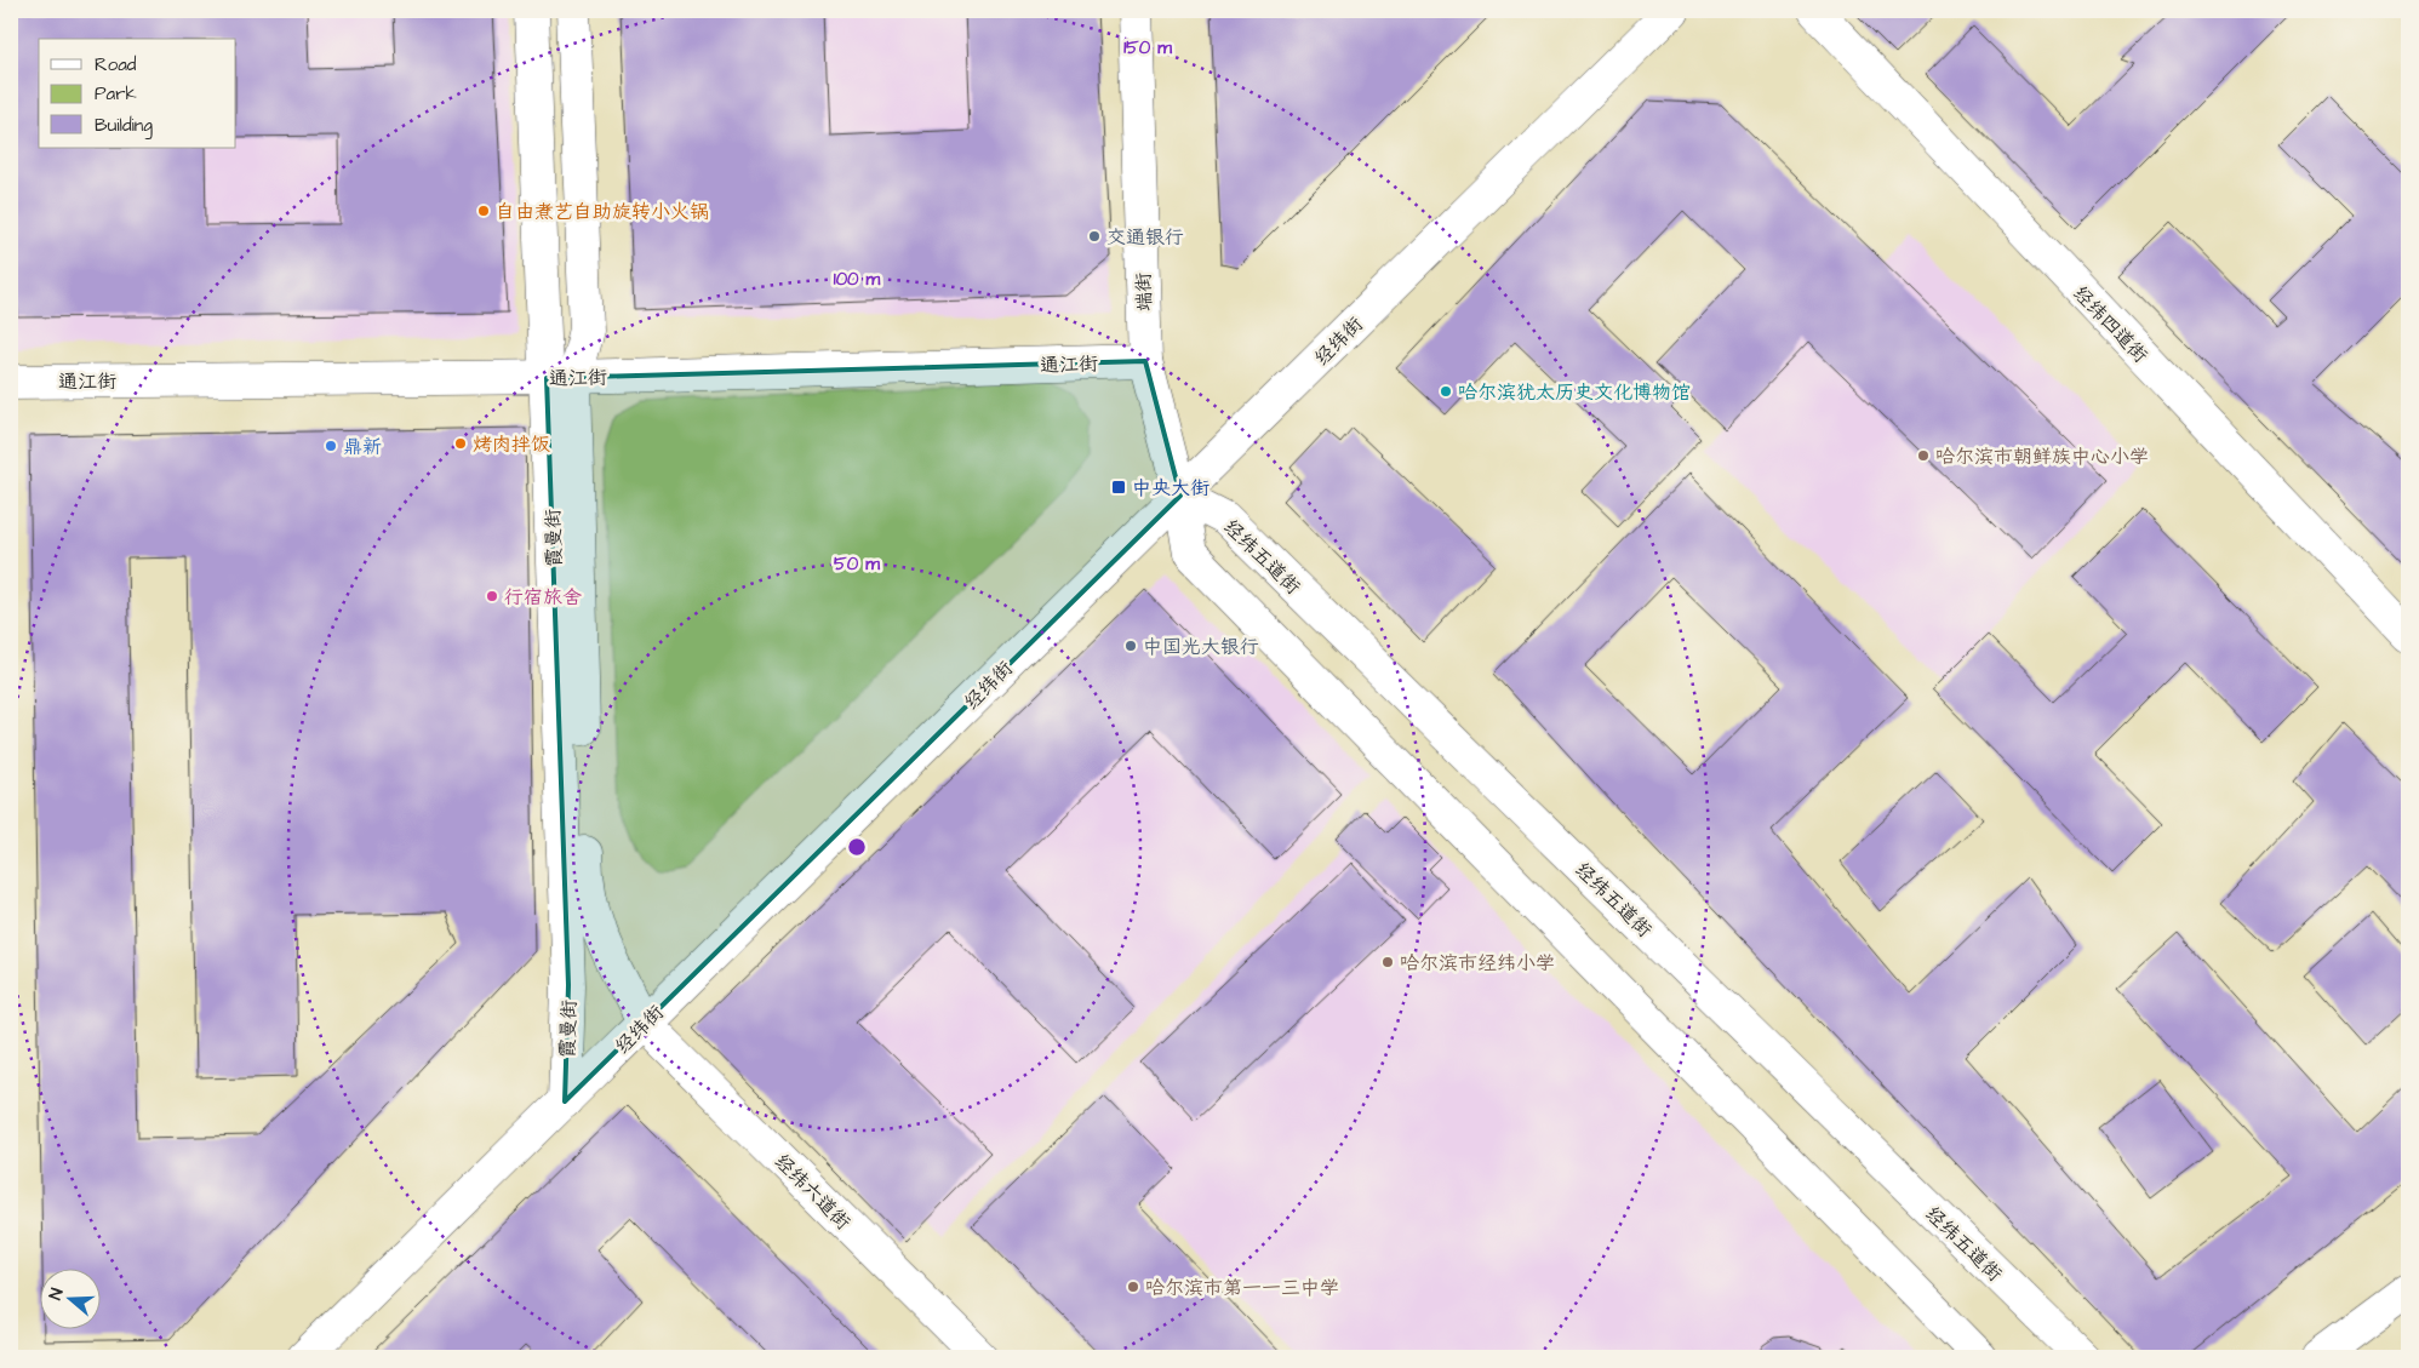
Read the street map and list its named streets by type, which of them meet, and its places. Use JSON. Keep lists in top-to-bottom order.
{
  "streets": {
    "main road": [
      "端街",
      "经纬四道街",
      "经纬街",
      "通江街",
      "霞曼街",
      "经纬五道街",
      "经纬六道街"
    ]
  },
  "crossings": [
    ["端街", "经纬街"],
    ["端街", "通江街"],
    ["端街", "经纬五道街"],
    ["经纬街", "霞曼街"],
    ["经纬街", "经纬五道街"],
    ["经纬街", "经纬六道街"],
    ["通江街", "霞曼街"],
    ["霞曼街", "经纬六道街"]
  ],
  "places": {
    "other": [
      "自由煮艺自助旋转小火锅",
      "交通银行",
      "哈尔滨犹太历史文化博物馆",
      "烤肉拌饭",
      "鼎新",
      "哈尔滨市朝鲜族中心小学",
      "行宿旅舍",
      "中国光大银行",
      "哈尔滨市经纬小学",
      "哈尔滨市第一一三中学"
    ],
    "transit": ["中央大街"]
  },
  "legend": ["Road", "Park", "Building"],
  "north": "left",
  "rings": ["150 m", "100 m", "50 m"]
}
